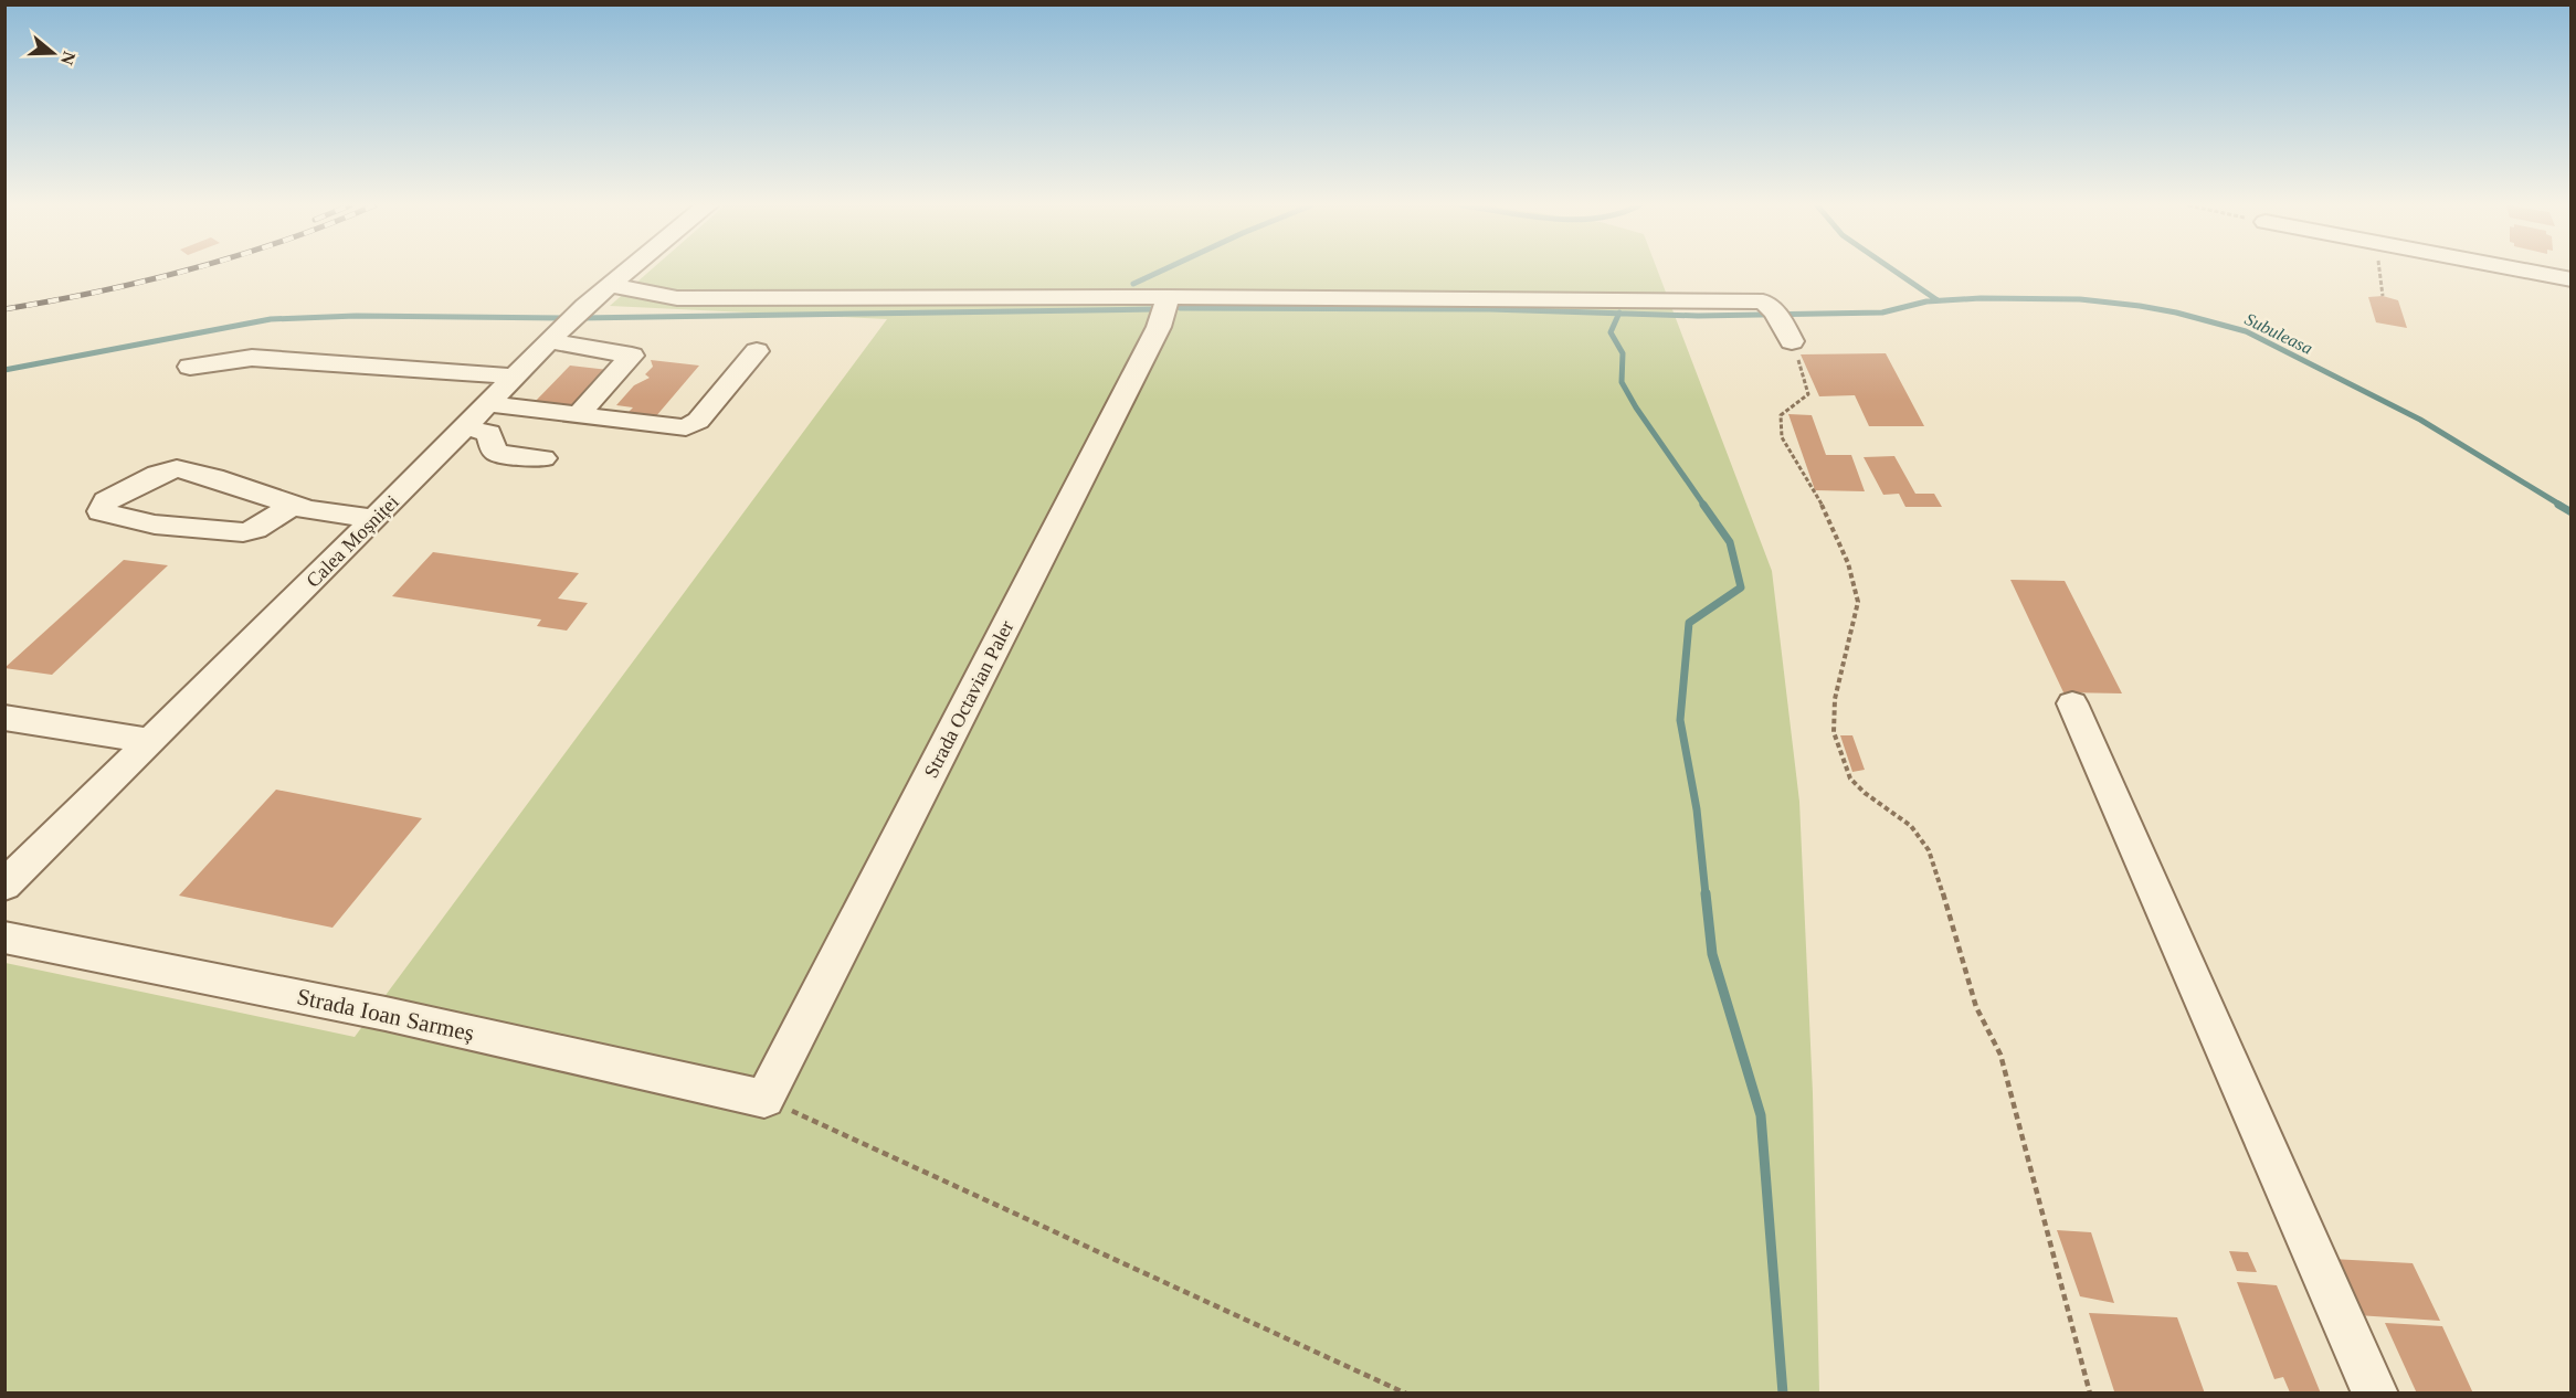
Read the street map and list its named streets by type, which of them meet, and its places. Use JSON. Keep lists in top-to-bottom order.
{
  "streets": {
    "street": ["Calea Moșniței", "Strada Octavian Paler", "Strada Ioan Sarmeș"]
  },
  "crossings": [
    ["Strada Octavian Paler", "Strada Ioan Sarmeș"]
  ],
  "water": ["Subuleasa"],
  "north": "right"
}
